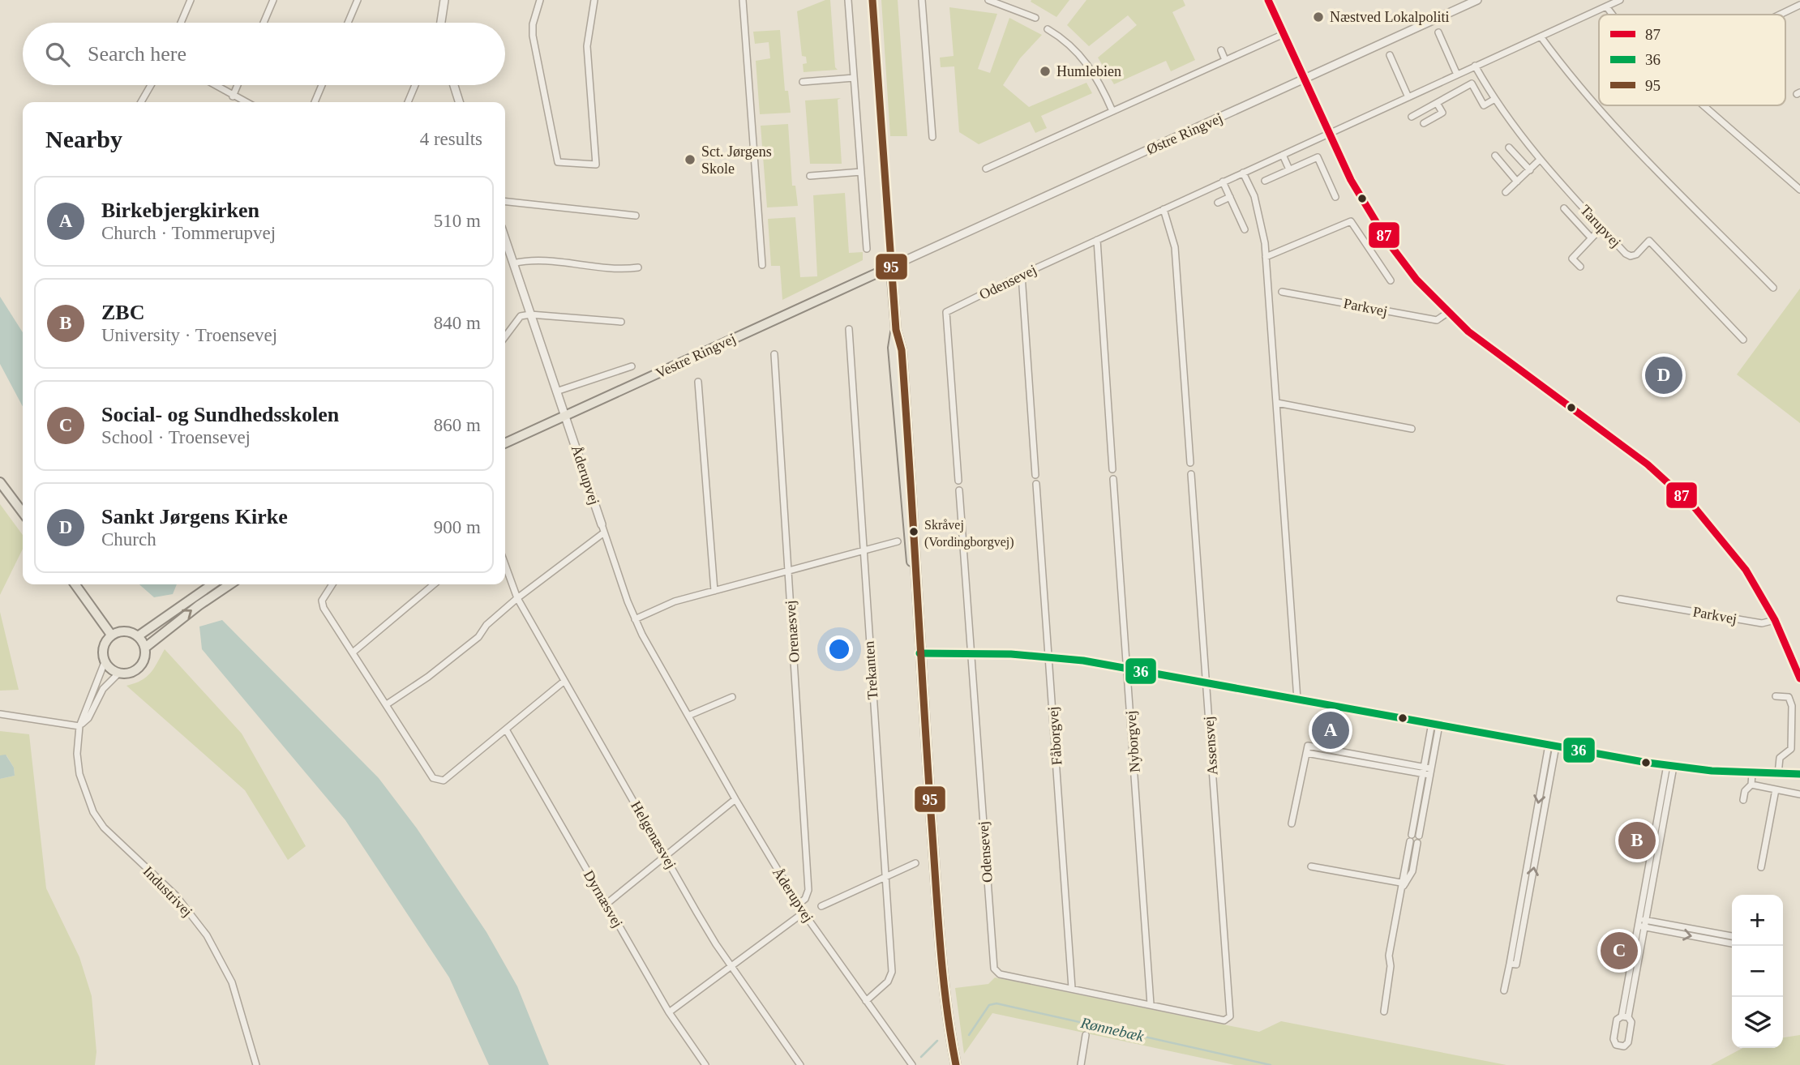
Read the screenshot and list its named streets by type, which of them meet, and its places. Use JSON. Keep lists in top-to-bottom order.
{
  "streets": {
    "main road": ["Vestre Ringvej"],
    "street": [
      "Østre Ringvej",
      "Tarupvej",
      "Odensevej",
      "Parkvej",
      "Åderupvej",
      "Orenæsvej",
      "Trekanten",
      "Fåborgvej",
      "Nyborgvej",
      "Assensvej",
      "Helgenæsvej",
      "Industrivej",
      "Dyrnæsvej"
    ]
  },
  "crossings": [
    ["Østre Ringvej", "Vestre Ringvej"],
    ["Tarupvej", "Odensevej"],
    ["Odensevej", "Fåborgvej"],
    ["Odensevej", "Nyborgvej"],
    ["Odensevej", "Assensvej"],
    ["Vestre Ringvej", "Åderupvej"],
    ["Åderupvej", "Orenæsvej"],
    ["Åderupvej", "Trekanten"]
  ],
  "water": ["Rønnebæk"],
  "places": [
    "Næstved Lokalpoliti",
    "Humlebien",
    "Sct. Jørgens Skole",
    "Skråvej (Vordingborgvej)"
  ],
  "lines": ["transit line 87", "transit line 95", "transit line 36"],
  "legend": ["87", "36", "95"],
  "page": {
    "search": "Search here",
    "heading": ["Nearby", "4 results"],
    "list": [
      {
        "mark": "A",
        "name": "Birkebjergkirken",
        "note": "Church · Tommerupvej",
        "value": "510 m"
      },
      {
        "mark": "B",
        "name": "ZBC",
        "note": "University · Troensevej",
        "value": "840 m"
      },
      {
        "mark": "C",
        "name": "Social- og Sundhedsskolen",
        "note": "School · Troensevej",
        "value": "860 m"
      },
      {
        "mark": "D",
        "name": "Sankt Jørgens Kirke",
        "note": "Church",
        "value": "900 m"
      }
    ],
    "pins": [
      "D",
      "A",
      "B",
      "C"
    ],
    "map_buttons": ["+", "−"]
  }
}
